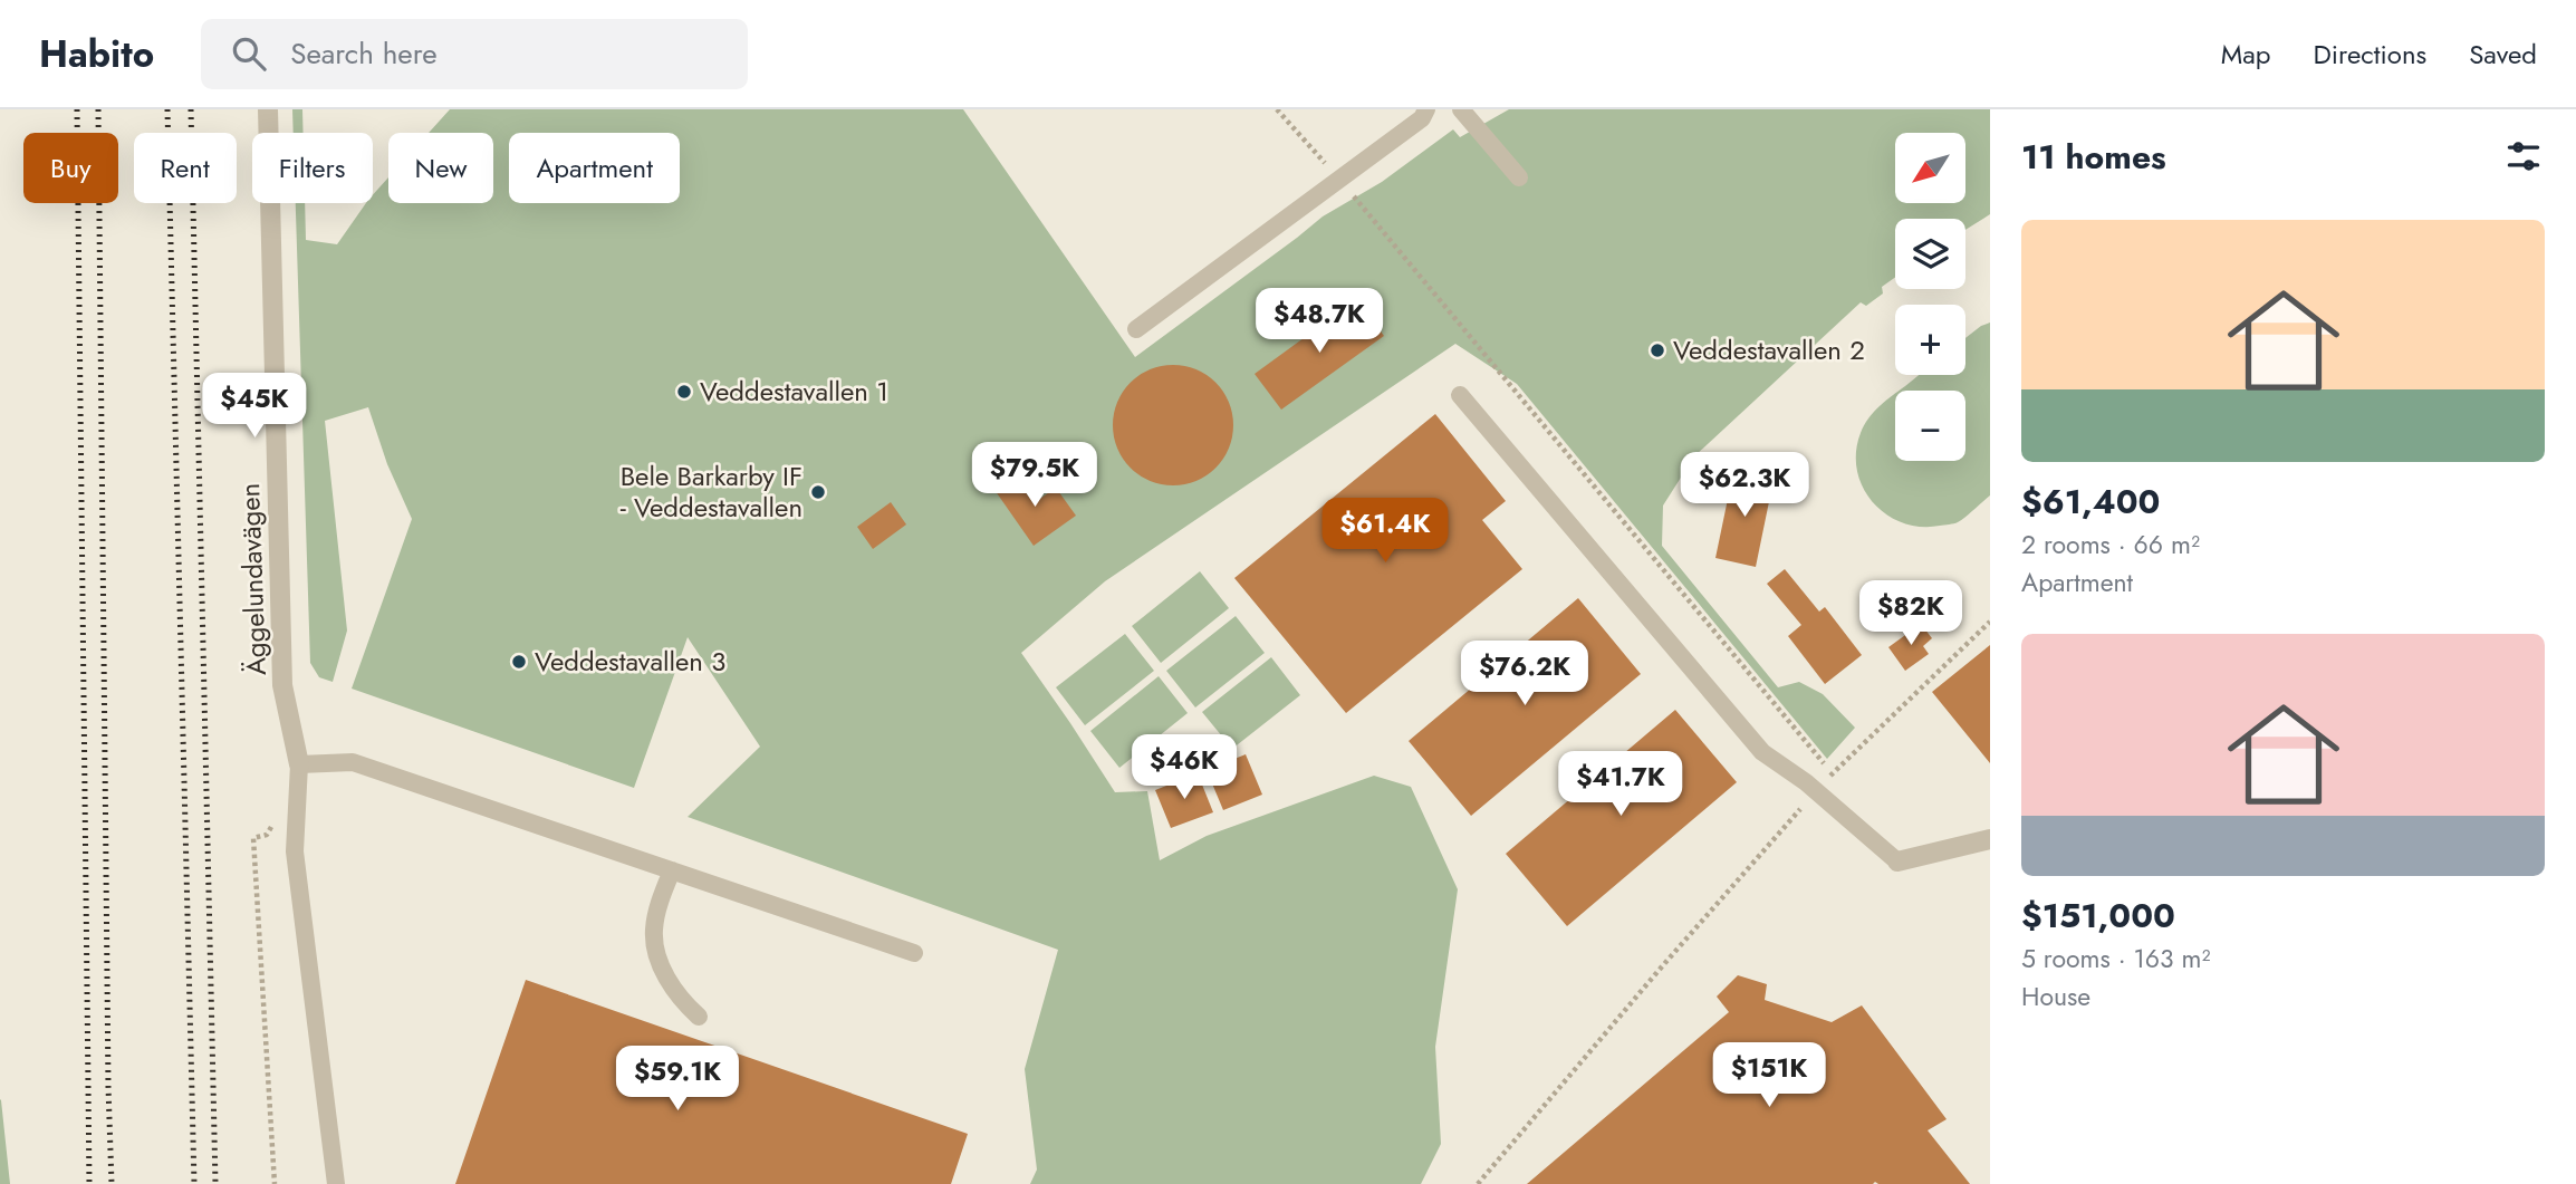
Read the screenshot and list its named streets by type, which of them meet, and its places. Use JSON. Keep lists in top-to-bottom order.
{
  "streets": {
    "street": ["Äggelundavägen"]
  },
  "places": [
    "Veddestavallen 2",
    "Veddestavallen 1",
    "Bele Barkarby IF - Veddestavallen",
    "Veddestavallen 3"
  ],
  "north": "bottom left",
  "page": {
    "header": "Habito",
    "search": "Search here",
    "nav": ["Map", "Directions", "Saved"],
    "heading": "11 homes",
    "map_buttons": ["+", "−"],
    "chip": [
      "Buy",
      "Rent",
      "Filters",
      "New",
      "Apartment"
    ],
    "list": [
      {
        "name": "$61,400",
        "note": "2 rooms · 66 m² · Apartment"
      },
      {
        "name": "$151,000",
        "note": "5 rooms · 163 m² · House"
      }
    ],
    "price": [
      "$48.7K",
      "$45K",
      "$79.5K",
      "$62.3K",
      "$61.4K",
      "$82K",
      "$76.2K",
      "$46K",
      "$41.7K",
      "$151K",
      "$59.1K"
    ]
  }
}
